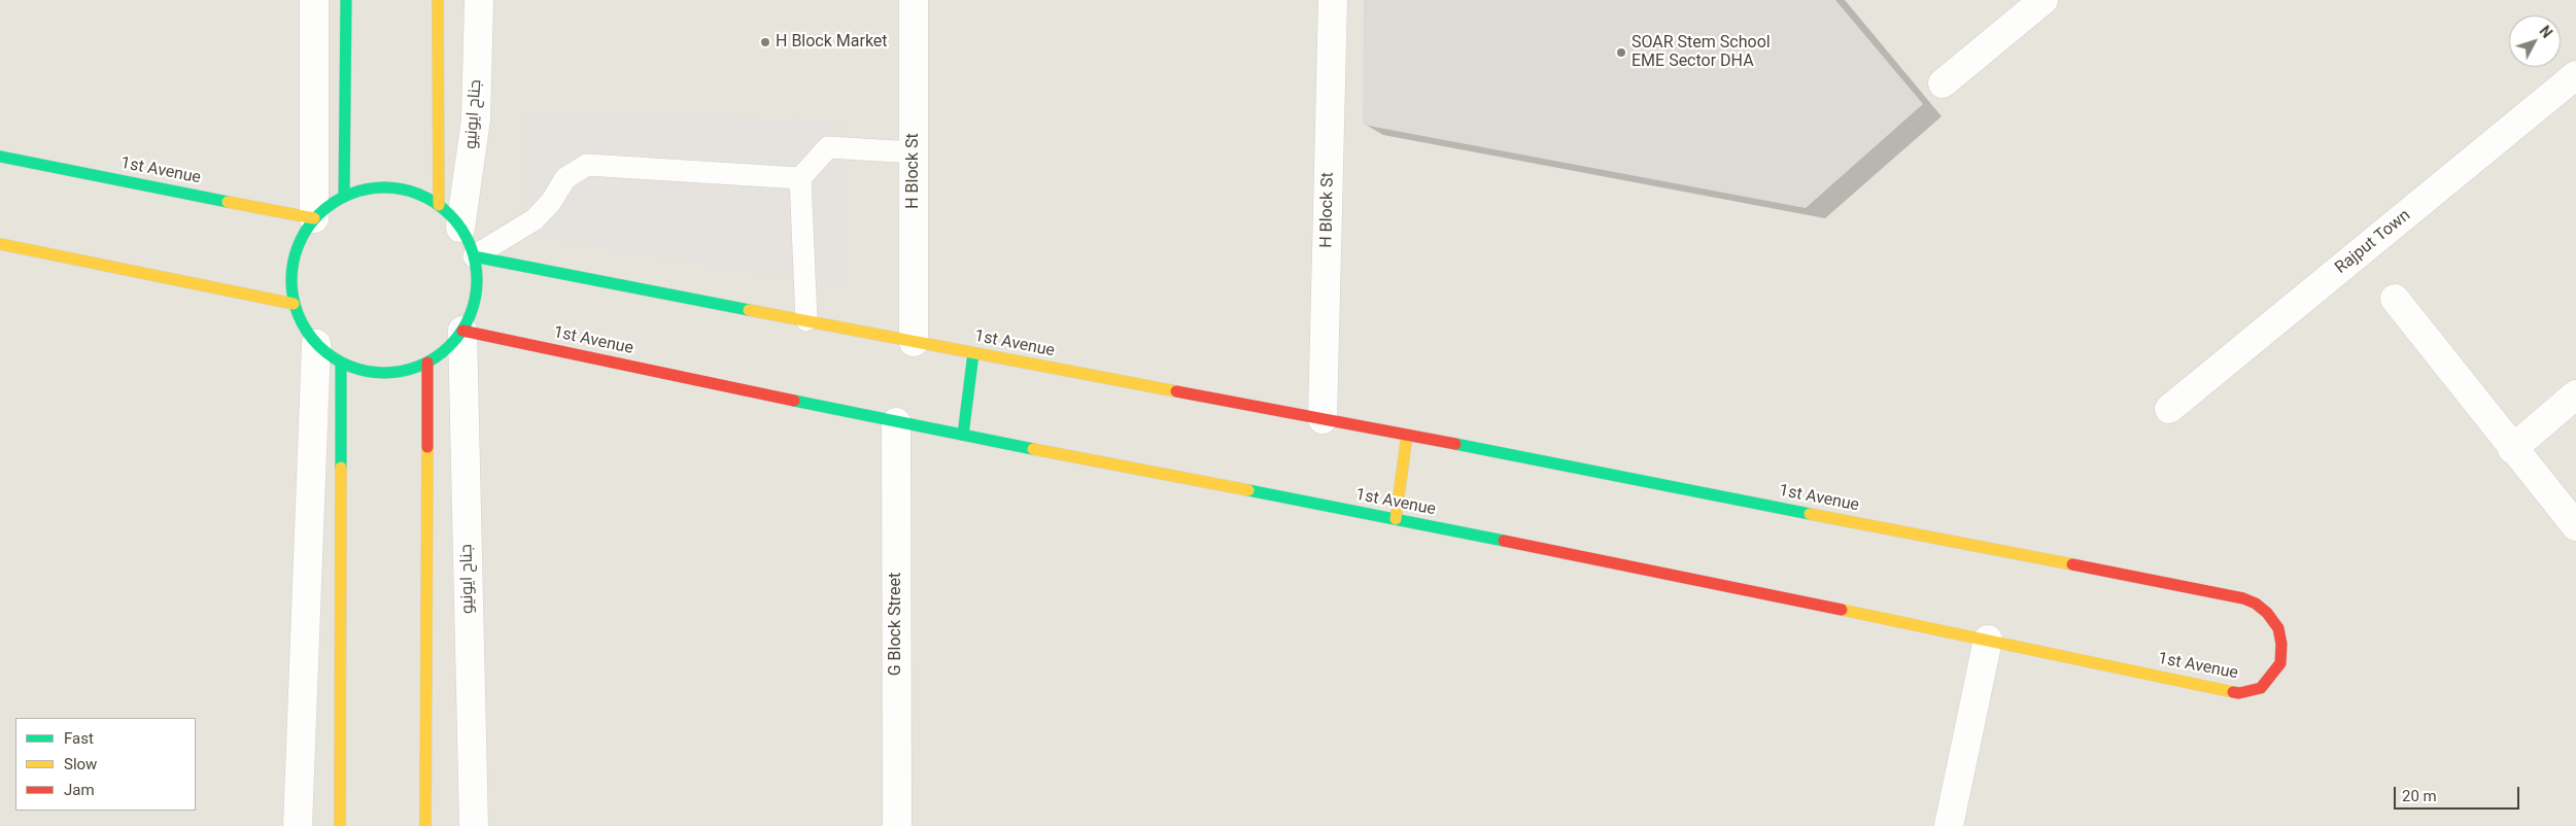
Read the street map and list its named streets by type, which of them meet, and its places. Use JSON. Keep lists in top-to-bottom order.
{
  "streets": {
    "street": [
      "جناح ایونیو",
      "1st Avenue",
      "H Block St",
      "Rajput Town",
      "G Block Street"
    ]
  },
  "crossings": [
    ["جناح ایونیو", "1st Avenue"],
    ["1st Avenue", "H Block St"],
    ["1st Avenue", "G Block Street"]
  ],
  "places": ["H Block Market", "SOAR Stem School EME Sector DHA"],
  "legend": ["Fast", "Slow", "Jam"],
  "scale_bar": "20 m",
  "north": "top right"
}
